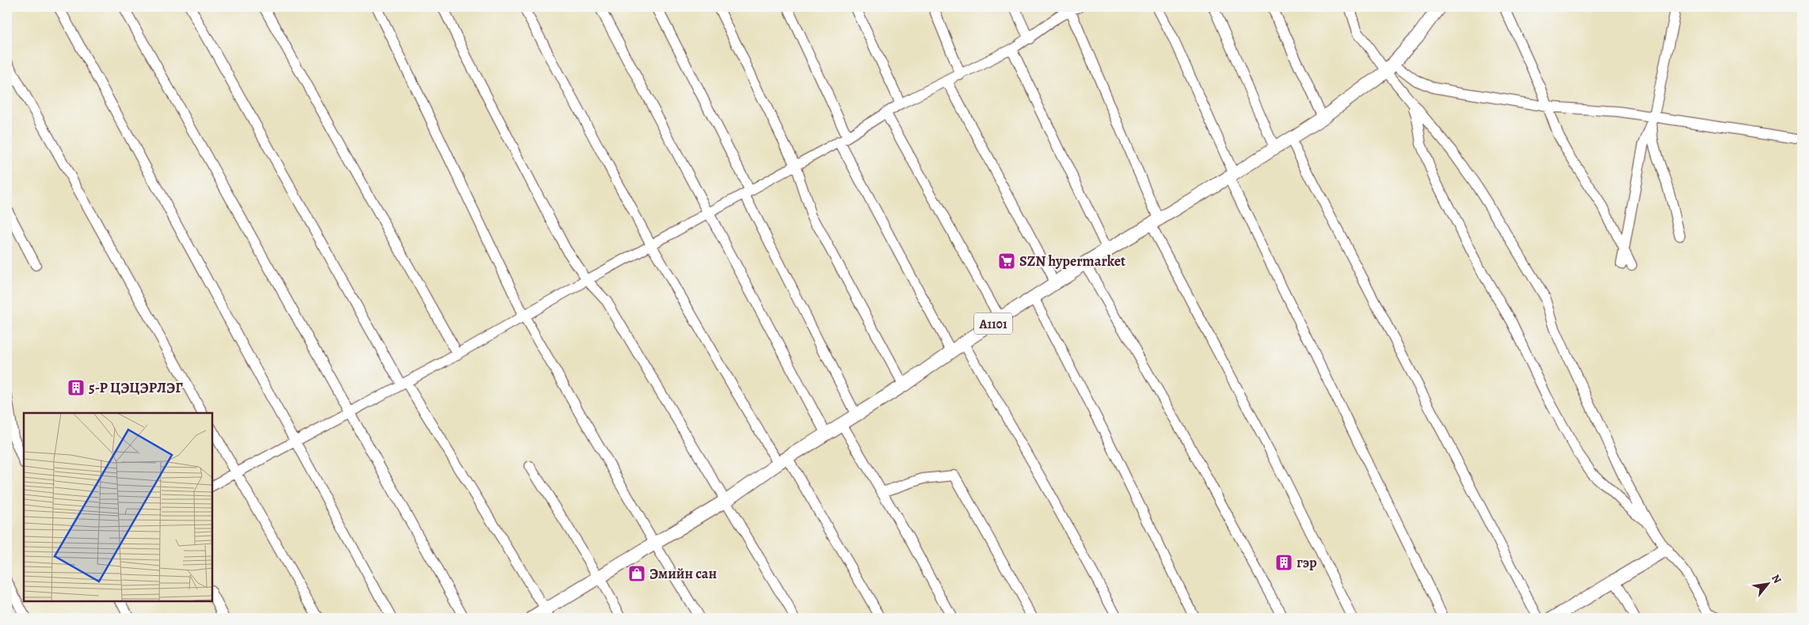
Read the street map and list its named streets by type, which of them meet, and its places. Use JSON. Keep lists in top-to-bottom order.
{
  "streets": {
    "main road": ["A1101"]
  },
  "places": {
    "supermarket": ["SZN hypermarket"],
    "building": ["5-Р ЦЭЦЭРЛЭГ", "гэр"],
    "shop": ["Эмийн сан"]
  },
  "north": "top right"
}
